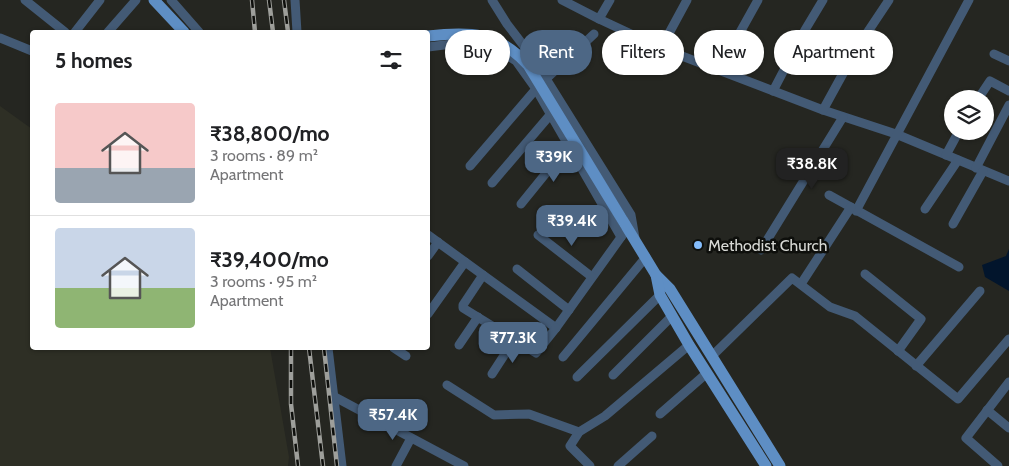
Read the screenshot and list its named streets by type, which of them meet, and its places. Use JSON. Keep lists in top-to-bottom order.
{
  "places": ["Methodist Church"],
  "page": {
    "chip": [
      "Buy",
      "Rent",
      "Filters",
      "New",
      "Apartment"
    ],
    "heading": "5 homes",
    "list": [
      {
        "name": "₹38,800/mo",
        "note": "3 rooms · 89 m² · Apartment"
      },
      {
        "name": "₹39,400/mo",
        "note": "3 rooms · 95 m² · Apartment"
      }
    ],
    "price": [
      "₹39K",
      "₹38.8K",
      "₹39.4K",
      "₹77.3K",
      "₹57.4K"
    ]
  }
}
